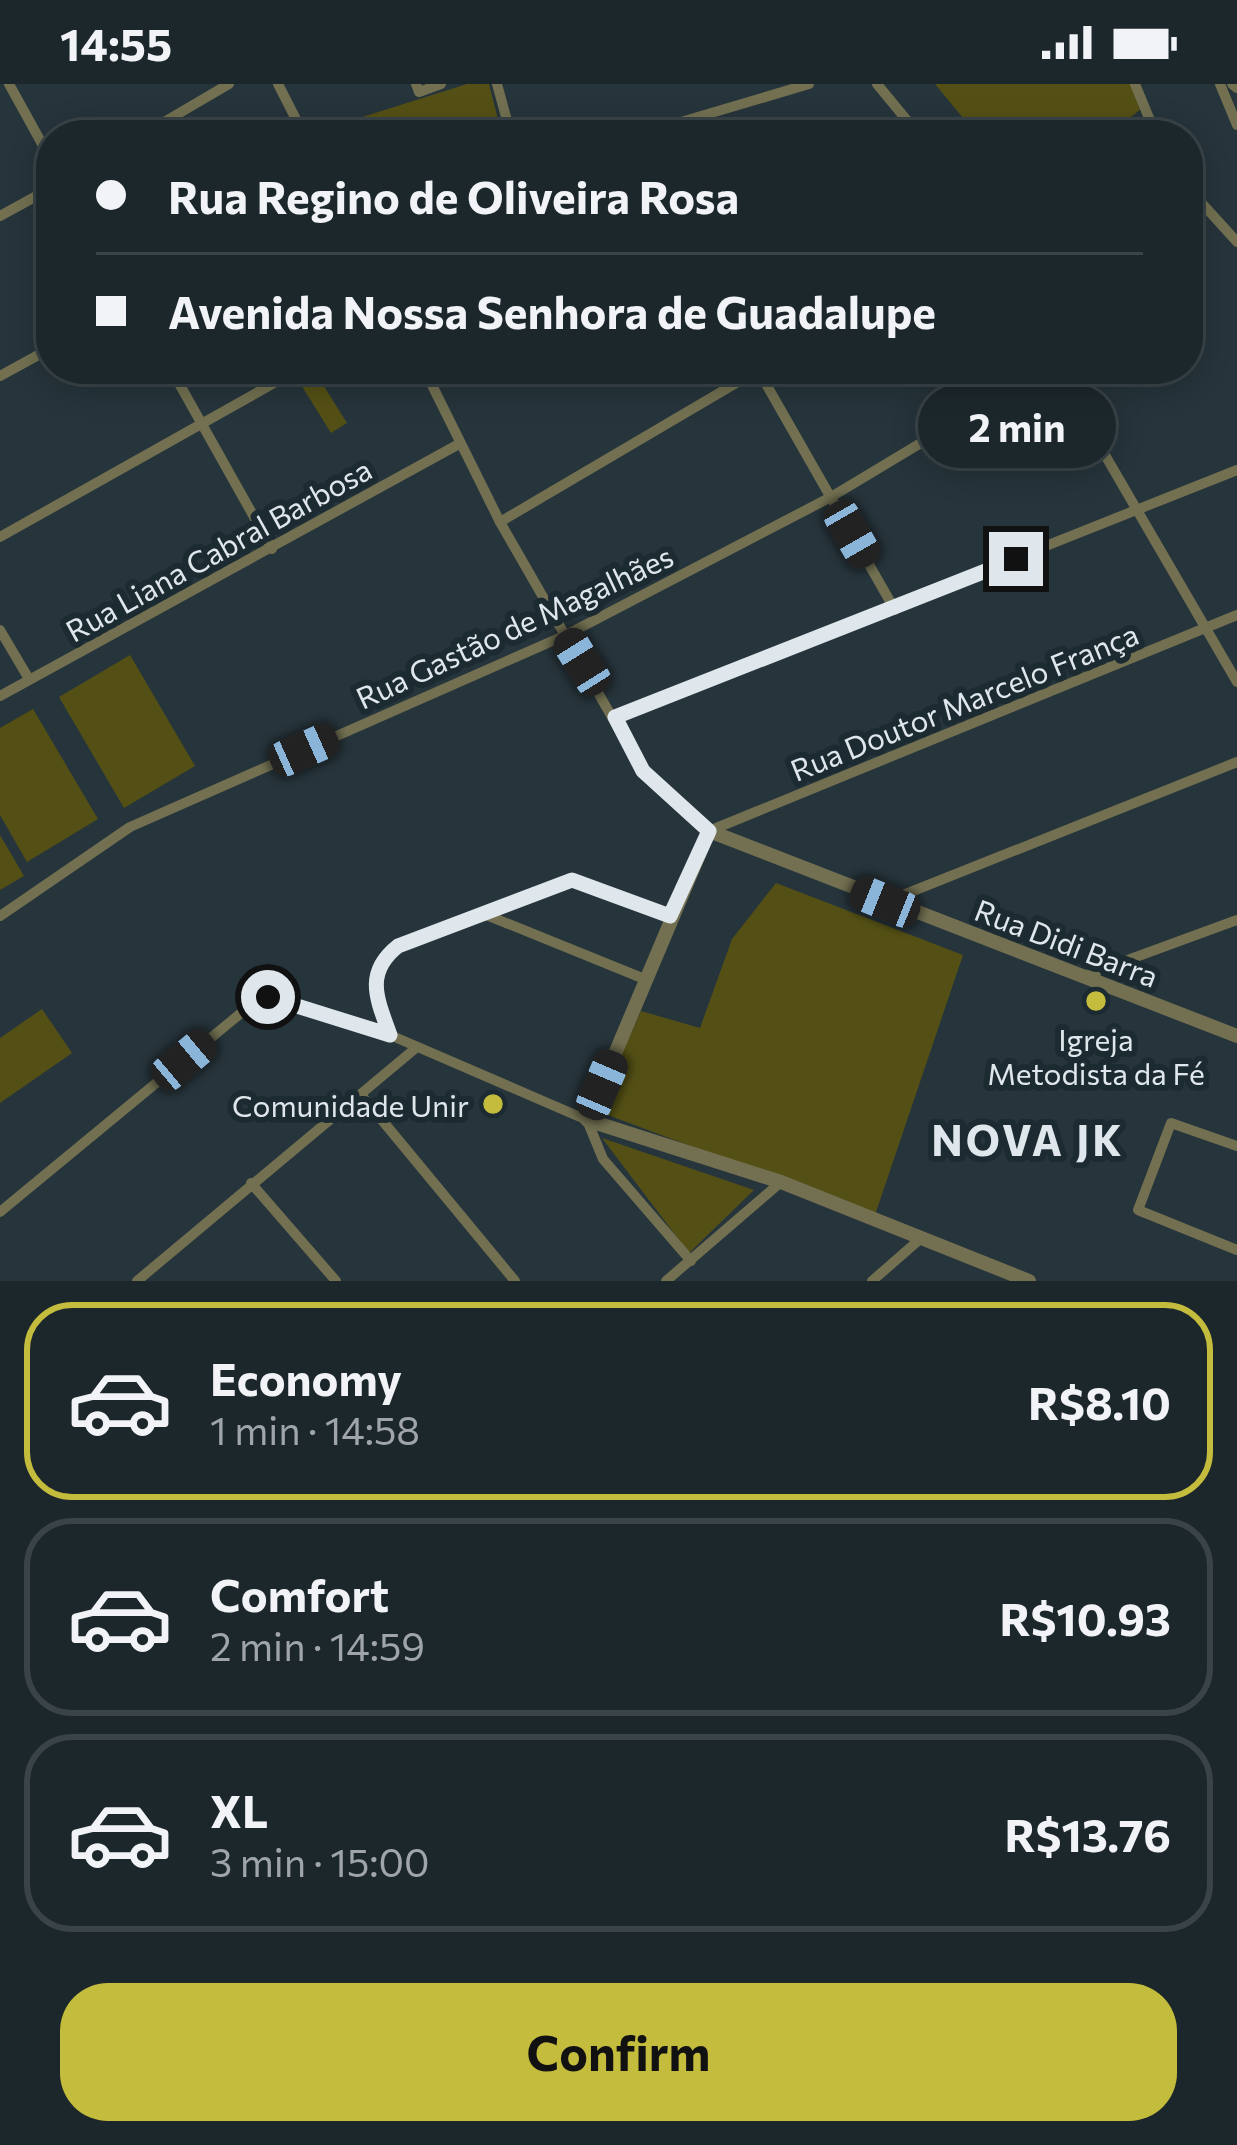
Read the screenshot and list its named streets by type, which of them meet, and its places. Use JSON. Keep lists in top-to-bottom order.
{
  "streets": {
    "street": [
      "Rua Liana Cabral Barbosa",
      "Rua Gastão de Magalhães",
      "Rua Doutor Marcelo França",
      "Rua Didi Barra"
    ]
  },
  "crossings": [
    ["Rua Liana Cabral Barbosa", "Rua Didi Barra"],
    ["Rua Gastão de Magalhães", "Rua Didi Barra"],
    ["Rua Doutor Marcelo França", "Rua Didi Barra"]
  ],
  "districts": ["NOVA JK"],
  "places": ["Igreja Metodista da Fé", "Comunidade Unir"],
  "page": {
    "status": "14:55",
    "banner": ["Rua Regino de Oliveira Rosa", "Avenida Nossa Senhora de Guadalupe"],
    "bubble": "2 min",
    "list": [
      {
        "name": "Economy",
        "note": "1 min · 14:58",
        "value": "R$8.10"
      },
      {
        "name": "Comfort",
        "note": "2 min · 14:59",
        "value": "R$10.93"
      },
      {
        "name": "XL",
        "note": "3 min · 15:00",
        "value": "R$13.76"
      }
    ],
    "buttons": "Confirm"
  }
}
